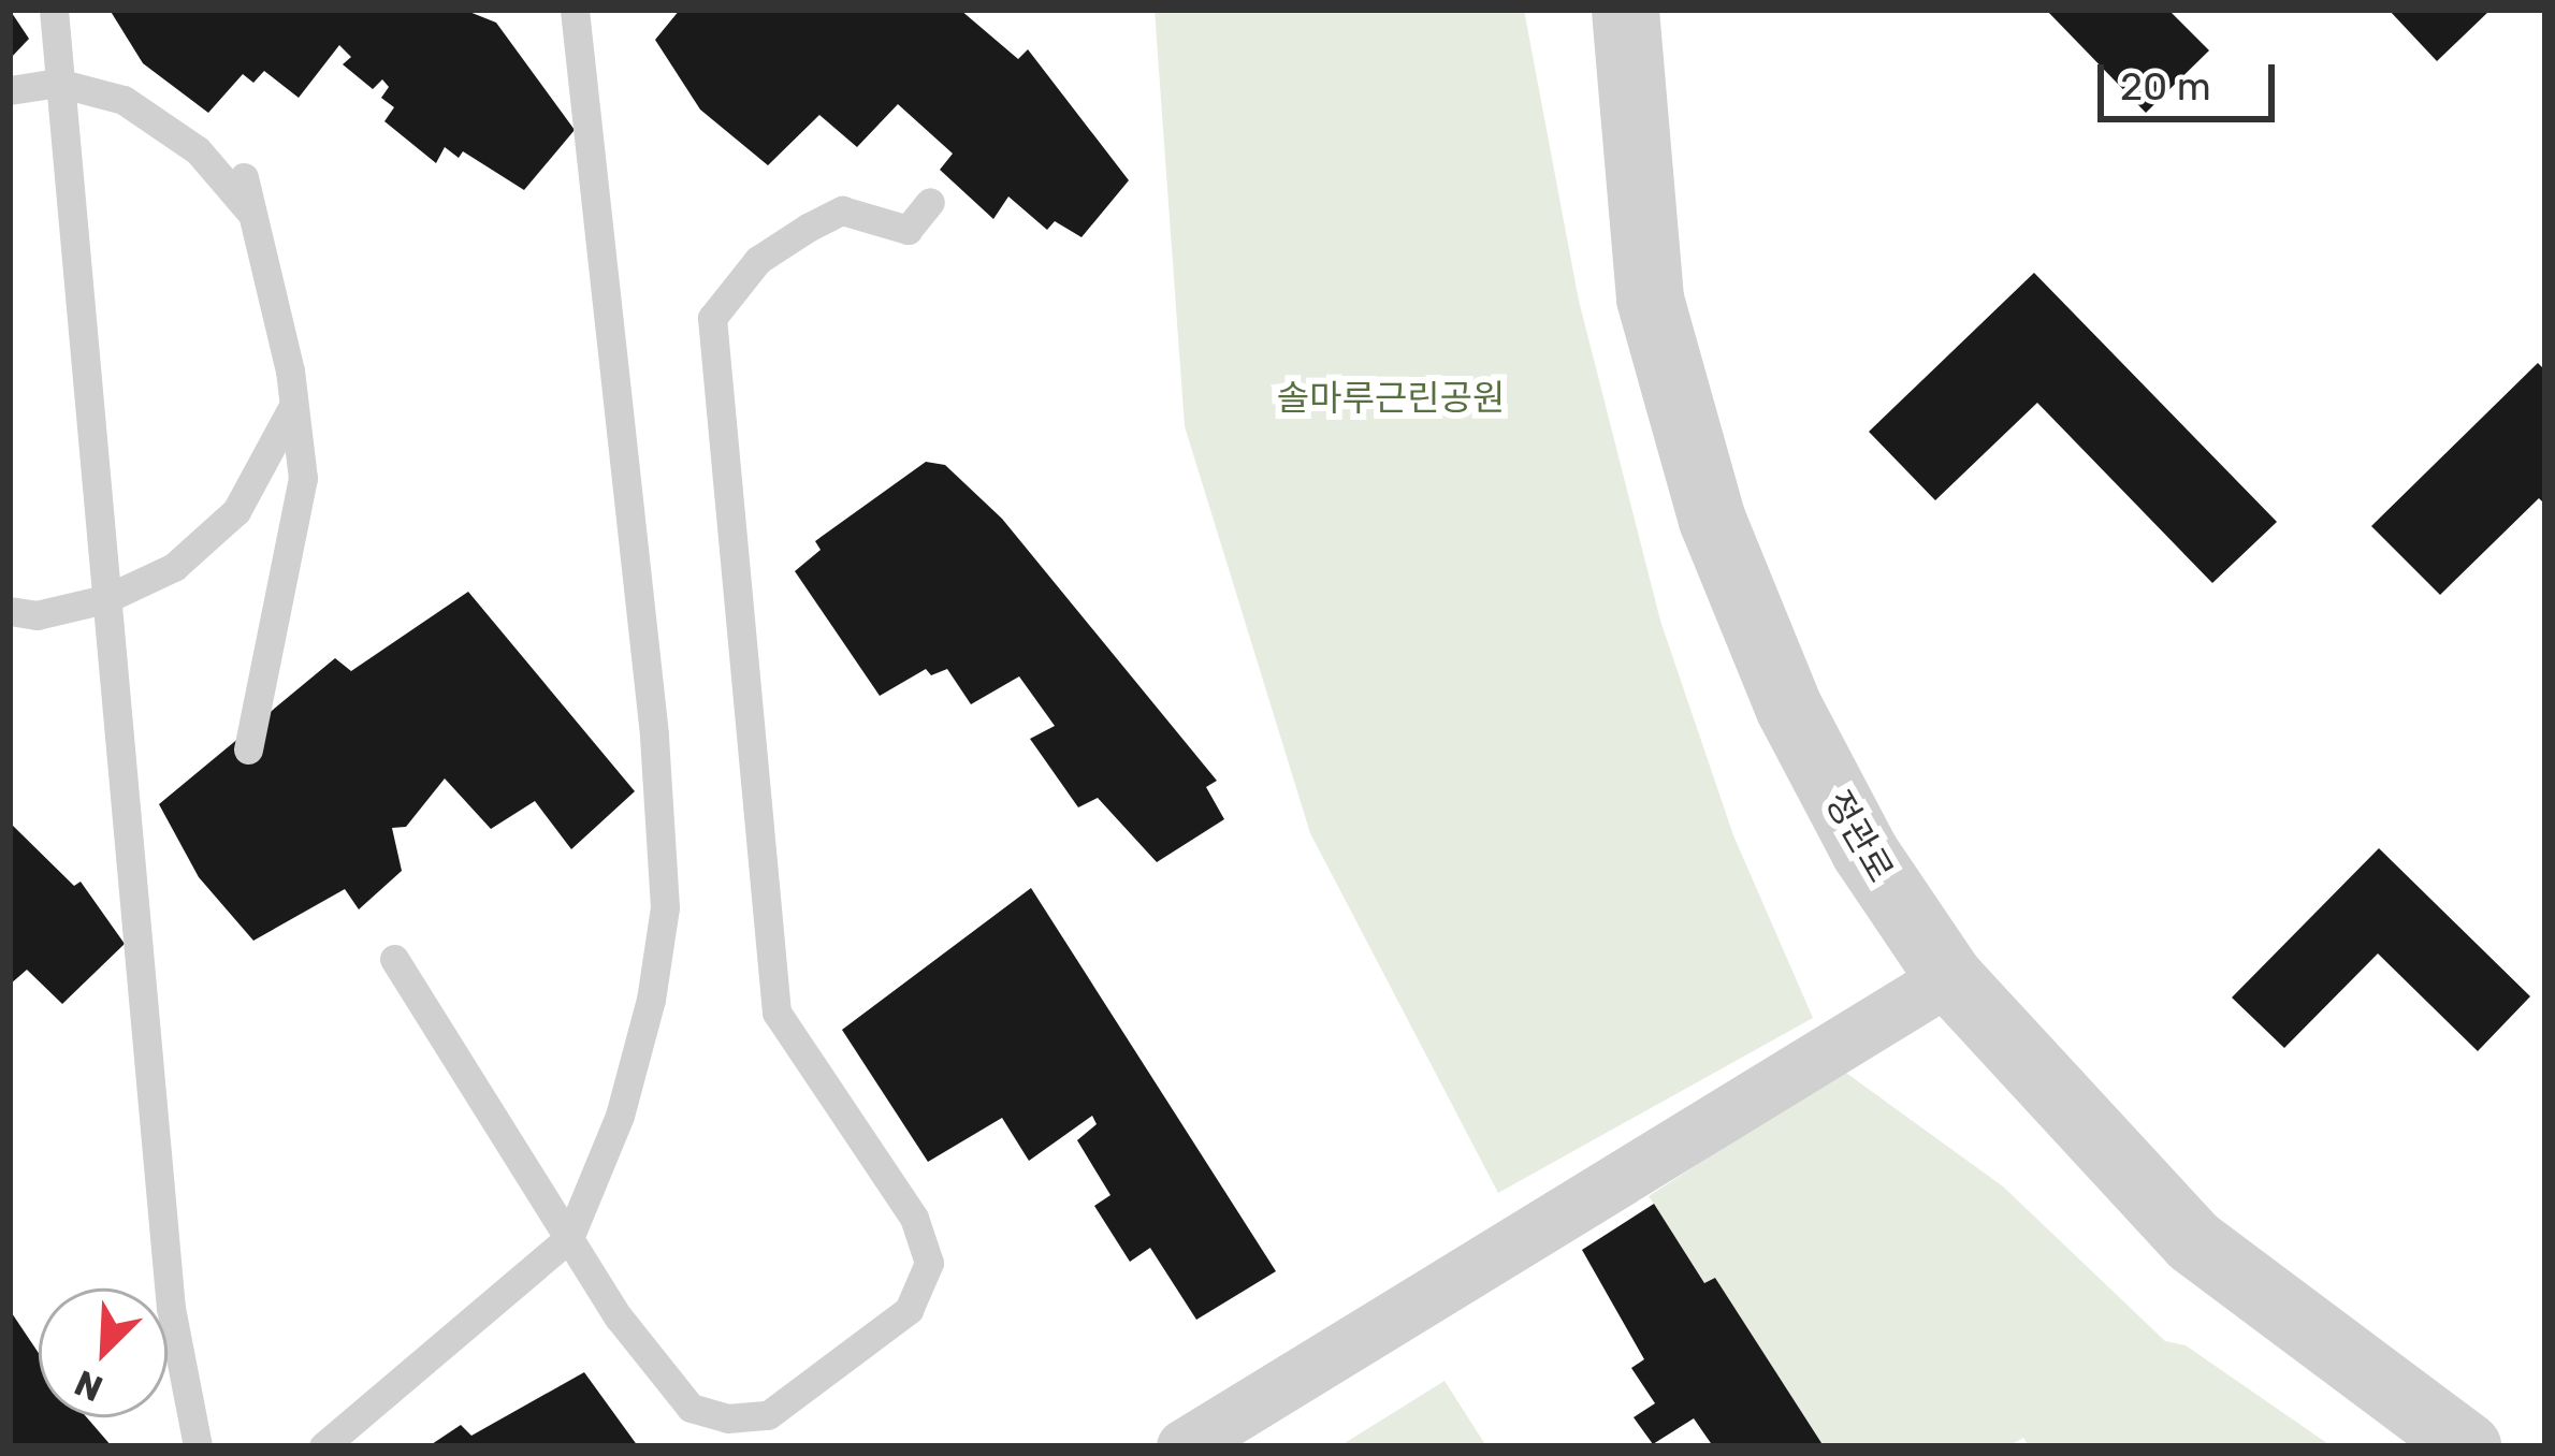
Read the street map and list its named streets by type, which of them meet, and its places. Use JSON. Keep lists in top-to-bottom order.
{
  "streets": {
    "street": ["정관로"]
  },
  "parks": ["솔마루근린공원"],
  "scale_bar": "20 m",
  "north": "bottom left"
}
